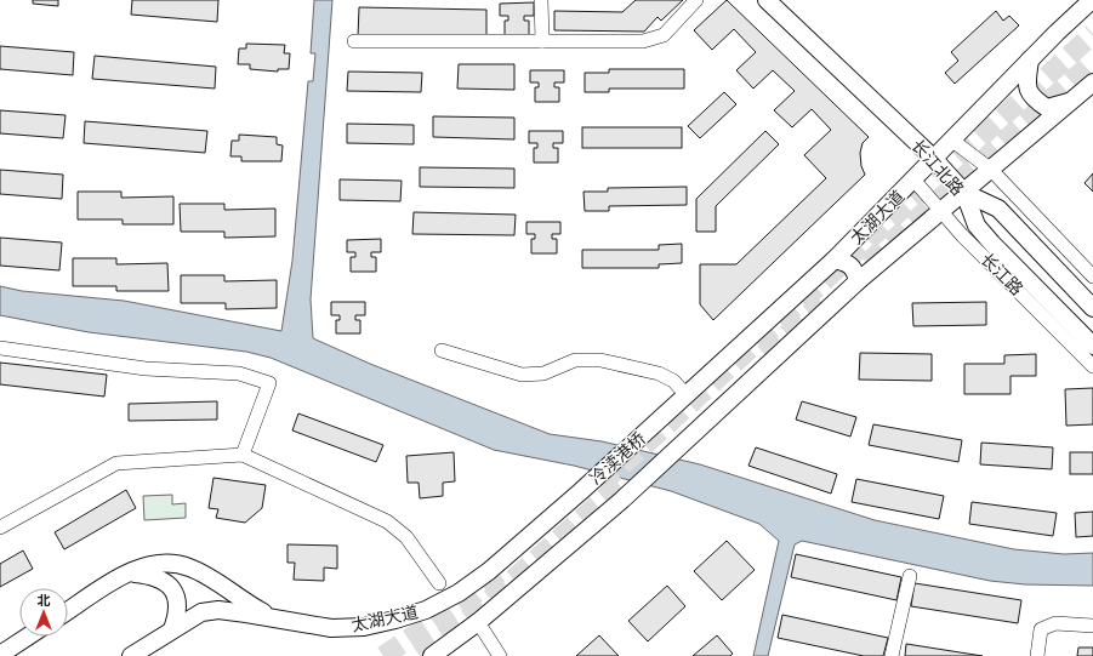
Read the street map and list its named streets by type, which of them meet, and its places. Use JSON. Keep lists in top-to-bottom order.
{
  "streets": {
    "main road": ["长江北路", "太湖大道", "冷渎港桥"],
    "street": ["长江路"]
  },
  "crossings": [
    ["长江北路", "太湖大道"],
    ["太湖大道", "长江路"],
    ["太湖大道", "冷渎港桥"]
  ],
  "north": "top"
}
